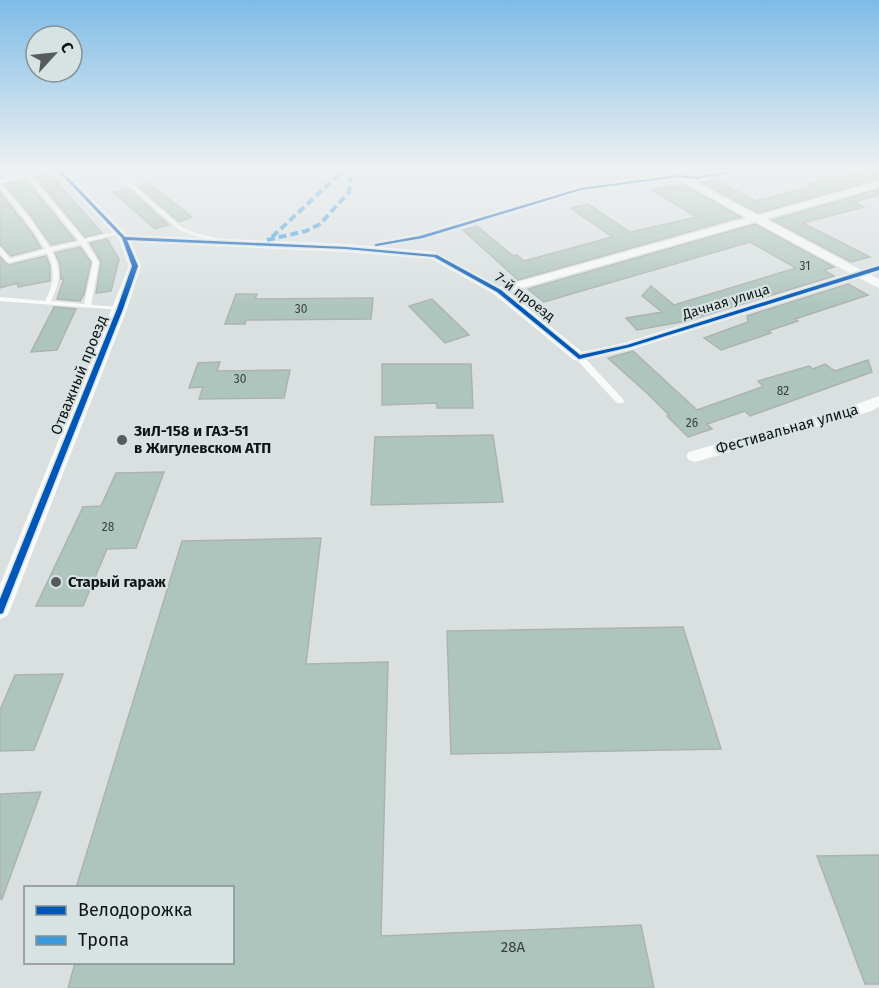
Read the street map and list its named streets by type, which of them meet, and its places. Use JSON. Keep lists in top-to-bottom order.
{
  "streets": {
    "street": [
      "7-й проезд",
      "Дачная улица",
      "Отважный проезд",
      "Фестивальная улица"
    ]
  },
  "crossings": [
    ["7-й проезд", "Дачная улица"]
  ],
  "places": ["ЗиЛ-158 и ГАЗ-51 в Жигулевском АТП", "Старый гараж"],
  "house_numbers": [
    "31",
    "30",
    "30",
    "82",
    "26",
    "28",
    "28А"
  ],
  "legend": ["Велодорожка", "Тропа"],
  "north": "top right"
}
